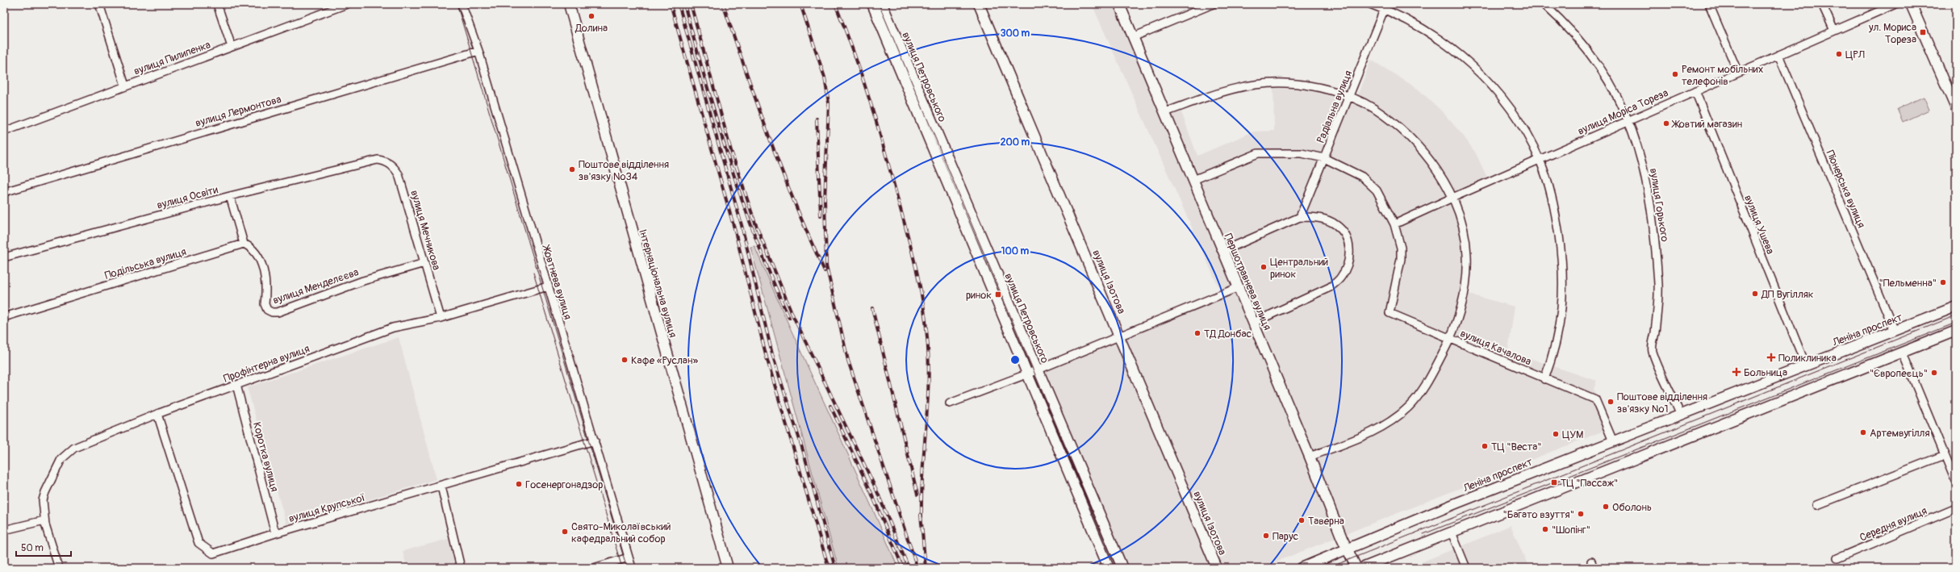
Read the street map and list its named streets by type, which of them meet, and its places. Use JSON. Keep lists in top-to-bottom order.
{
  "streets": {
    "main road": [
      "вулиця Петровського",
      "вулиця Ізотова",
      "Першотравнева вулиця",
      "Інтернаціональна вулиця",
      "Леніна проспект"
    ],
    "street": [
      "вулиця Пилипенка",
      "Радіальна вулиця",
      "вулиця Лермонтова",
      "вулиця Моріса Тореза",
      "Піонерська вулиця",
      "вулиця Освіти",
      "вулиця Горького",
      "вулиця Ушева",
      "вулиця Мечникова",
      "Подільська вулиця",
      "Жовтнева вулиця",
      "вулиця Менделєєва",
      "вулиця Качалова",
      "Профінтерна вулиця",
      "Коротка вулиця",
      "вулиця Крупської",
      "Середня вулиця"
    ]
  },
  "crossings": [
    ["вулиця Лермонтова", "Жовтнева вулиця"],
    ["вулиця Моріса Тореза", "Піонерська вулиця"],
    ["вулиця Моріса Тореза", "вулиця Горького"],
    ["вулиця Моріса Тореза", "вулиця Ушева"],
    ["вулиця Моріса Тореза", "вулиця Качалова"],
    ["Піонерська вулиця", "Леніна проспект"],
    ["вулиця Освіти", "вулиця Мечникова"],
    ["вулиця Горького", "Леніна проспект"],
    ["вулиця Ушева", "Леніна проспект"],
    ["вулиця Мечникова", "вулиця Менделєєва"],
    ["вулиця Мечникова", "Профінтерна вулиця"],
    ["Подільська вулиця", "вулиця Менделєєва"],
    ["Першотравнева вулиця", "Леніна проспект"],
    ["Жовтнева вулиця", "Профінтерна вулиця"],
    ["Жовтнева вулиця", "вулиця Крупської"],
    ["Леніна проспект", "вулиця Качалова"],
    ["Профінтерна вулиця", "Коротка вулиця"],
    ["Профінтерна вулиця", "вулиця Крупської"],
    ["Коротка вулиця", "вулиця Крупської"]
  ],
  "places": {
    "other": [
      "Долина",
      "ЦРЛ",
      "Ремонт мобільних телефонів",
      "Жовтий магазин",
      "Поштове відділення зв'язку №34",
      "Центральний ринок",
      "\"Пельменна\"",
      "ДП Вугілляк",
      "ТД Донбас",
      "Кафе «Руслан»",
      "\"Європеєць\"",
      "Поштове відділення зв'язку №1",
      "Артемвугілля",
      "ЦУМ",
      "ТЦ \"Веста\"",
      "Госенергонадзор",
      "Оболонь",
      "\"Багато взуття\"",
      "Таверна",
      "\"Шопінг\"",
      "Свято-Миколаївський кафедральний собор",
      "Парус"
    ],
    "transit": ["ул. Мориса Тореза", "ринок", "ТЦ \"Пассаж\""],
    "health": ["Поликлиника", "Больница"]
  },
  "scale_bar": "50 m",
  "rings": ["300 m", "200 m", "100 m"]
}
